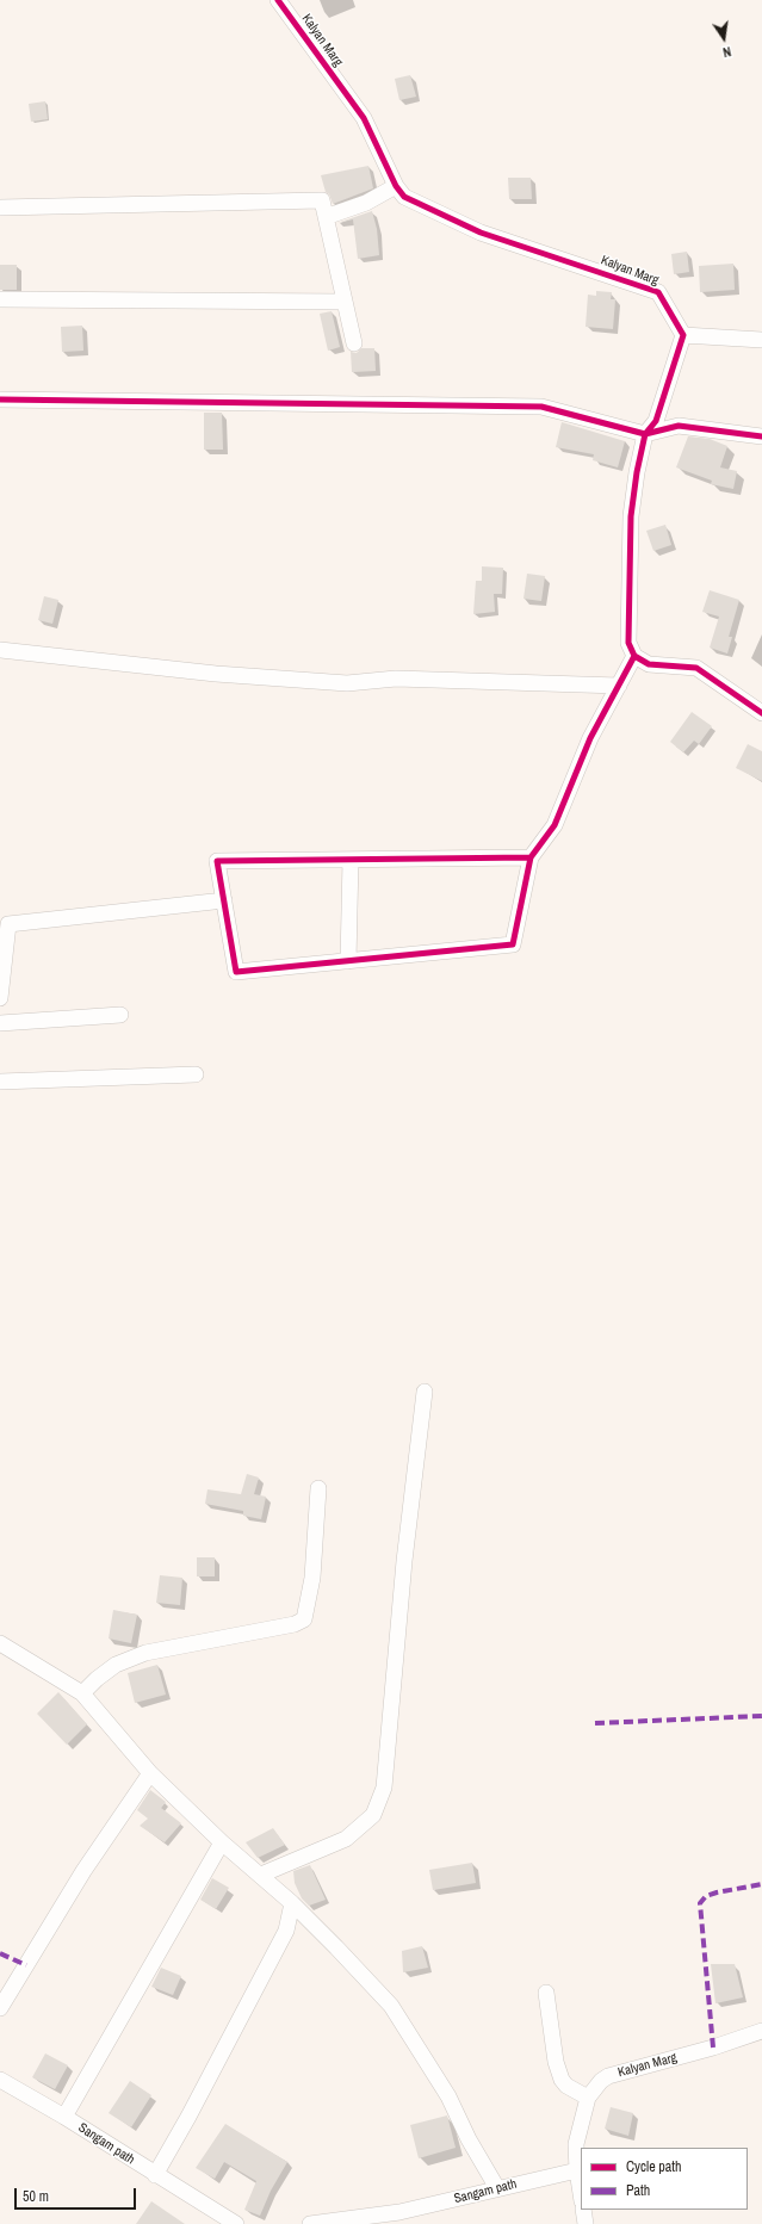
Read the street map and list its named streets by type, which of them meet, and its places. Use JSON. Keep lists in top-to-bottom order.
{
  "streets": {
    "street": ["Kalyan Marg", "Sangam path"]
  },
  "crossings": [
    ["Kalyan Marg", "Sangam path"]
  ],
  "legend": ["Cycle path", "Path"],
  "scale_bar": "50 m",
  "north": "bottom"
}
